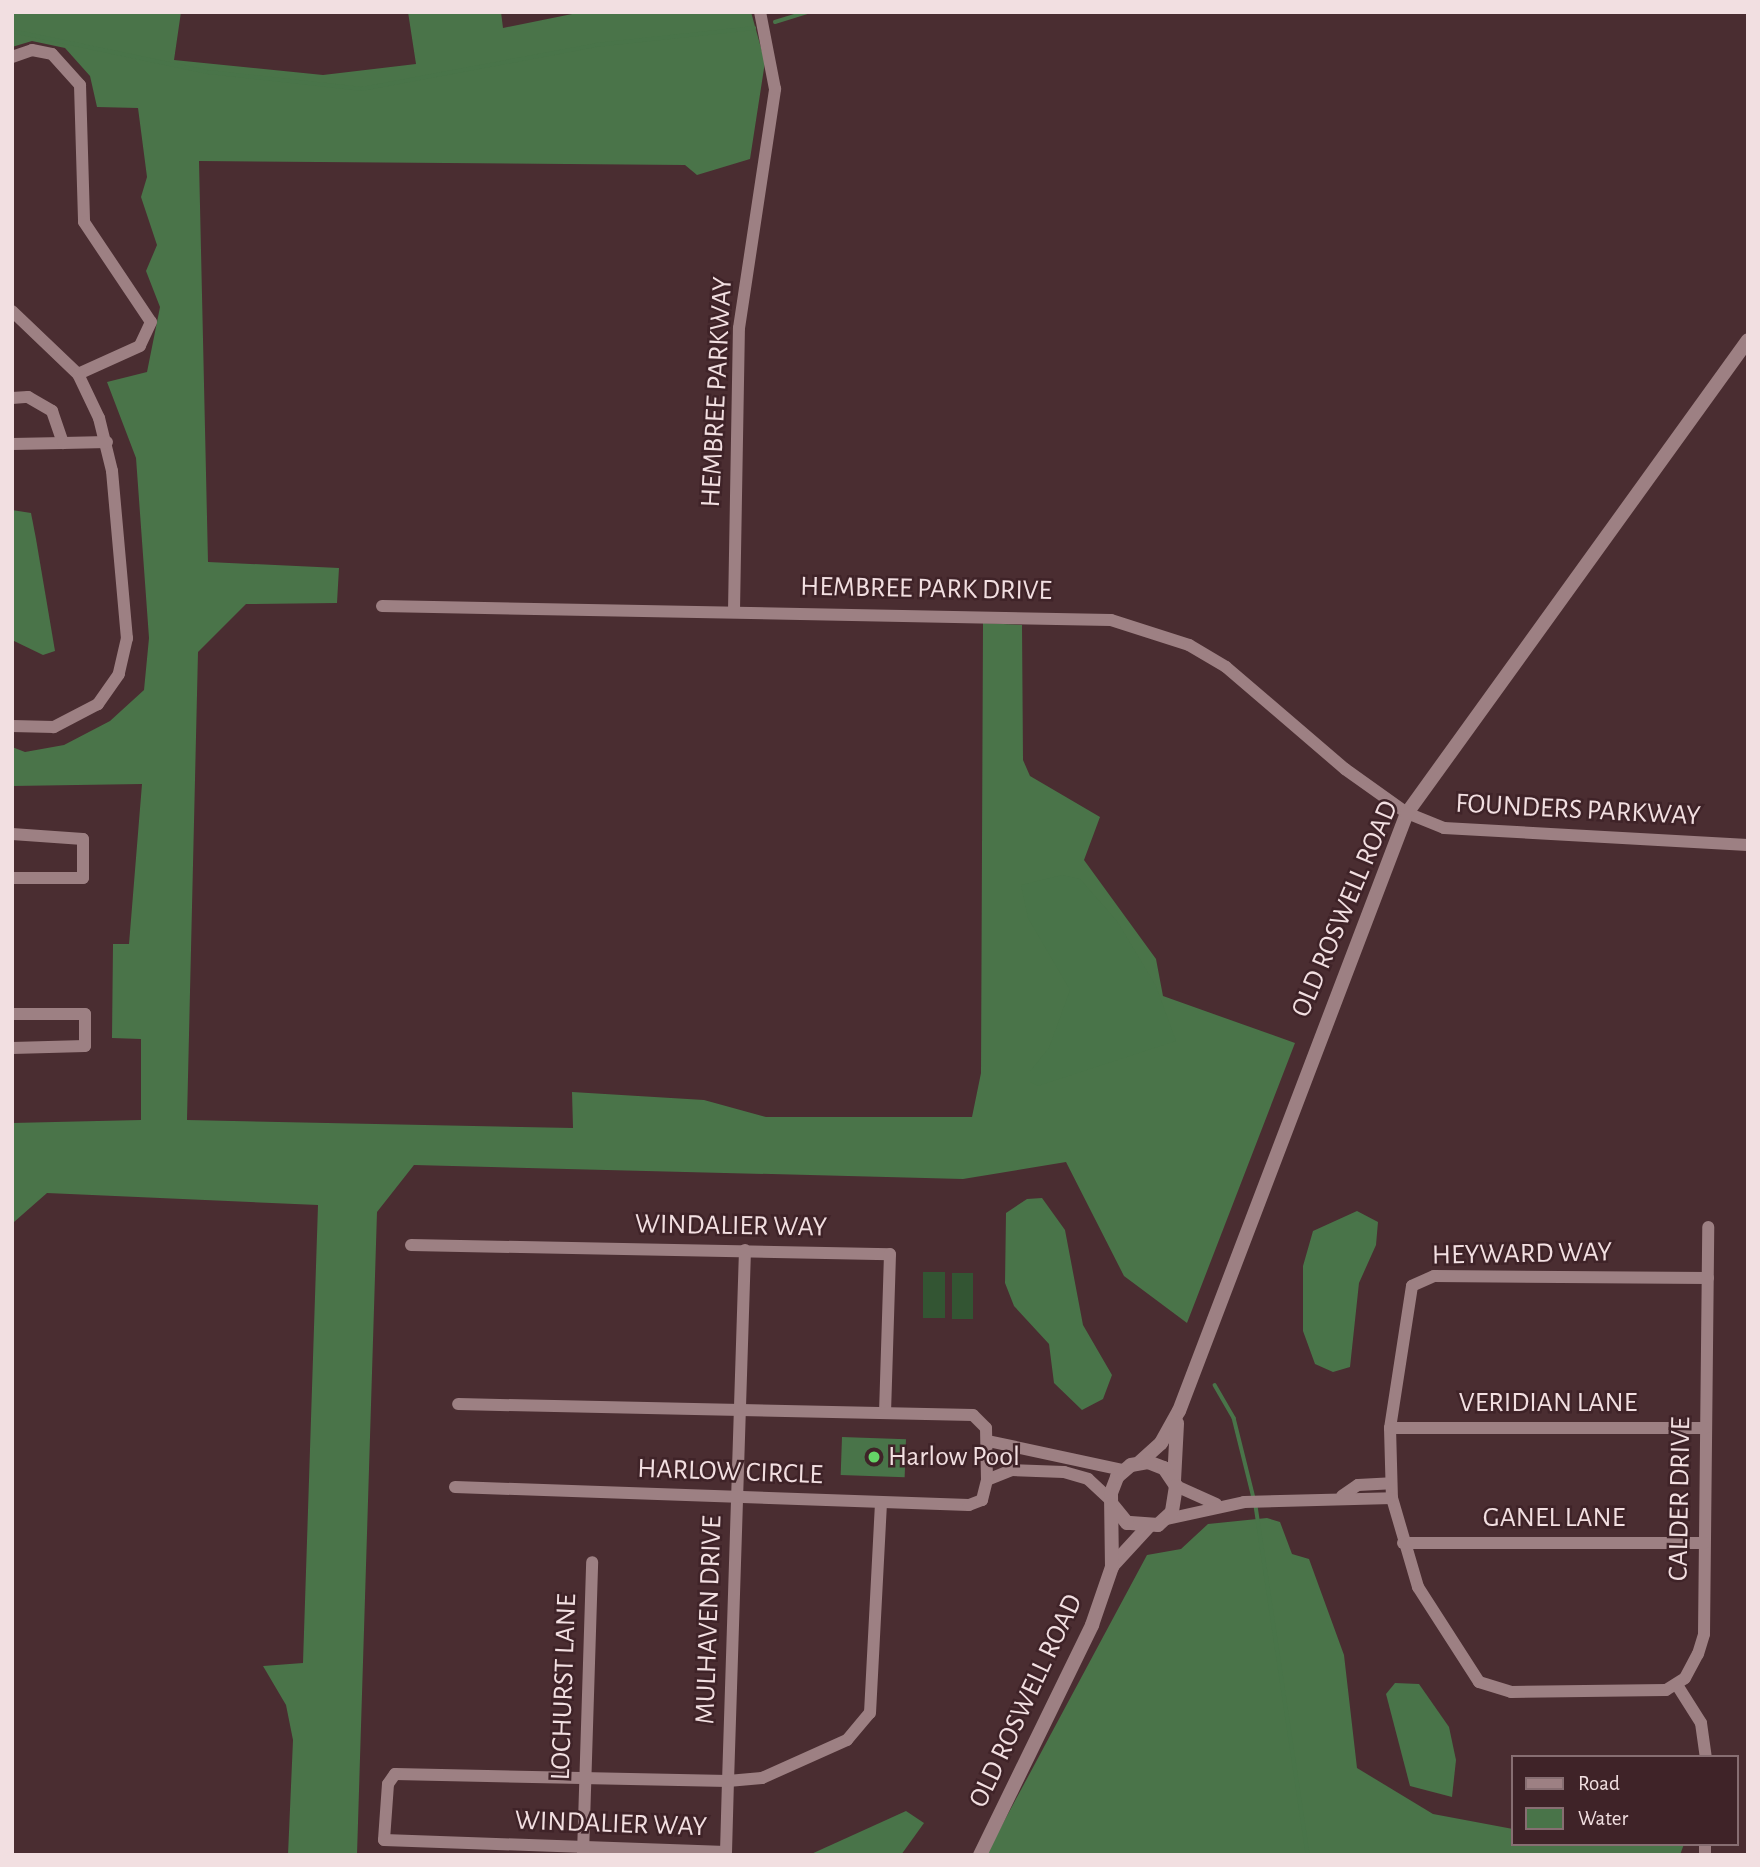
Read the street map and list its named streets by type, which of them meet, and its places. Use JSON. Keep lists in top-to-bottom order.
{
  "streets": {
    "street": [
      "HEMBREE PARKWAY",
      "HEMBREE PARK DRIVE",
      "FOUNDERS PARKWAY",
      "OLD ROSWELL ROAD",
      "WINDALIER WAY",
      "HEYWARD WAY",
      "VERIDIAN LANE",
      "HARLOW CIRCLE",
      "CALDER DRIVE",
      "GANEL LANE",
      "MULHAVEN DRIVE",
      "LOCHURST LANE"
    ]
  },
  "crossings": [
    ["HEMBREE PARKWAY", "HEMBREE PARK DRIVE"],
    ["HEMBREE PARK DRIVE", "FOUNDERS PARKWAY"],
    ["HEMBREE PARK DRIVE", "OLD ROSWELL ROAD"],
    ["FOUNDERS PARKWAY", "OLD ROSWELL ROAD"],
    ["WINDALIER WAY", "HARLOW CIRCLE"],
    ["WINDALIER WAY", "MULHAVEN DRIVE"],
    ["WINDALIER WAY", "LOCHURST LANE"],
    ["HEYWARD WAY", "VERIDIAN LANE"],
    ["HEYWARD WAY", "CALDER DRIVE"],
    ["HEYWARD WAY", "GANEL LANE"],
    ["VERIDIAN LANE", "CALDER DRIVE"],
    ["HARLOW CIRCLE", "MULHAVEN DRIVE"],
    ["CALDER DRIVE", "GANEL LANE"]
  ],
  "places": ["Harlow Pool"],
  "legend": ["Road", "Water"]
}
